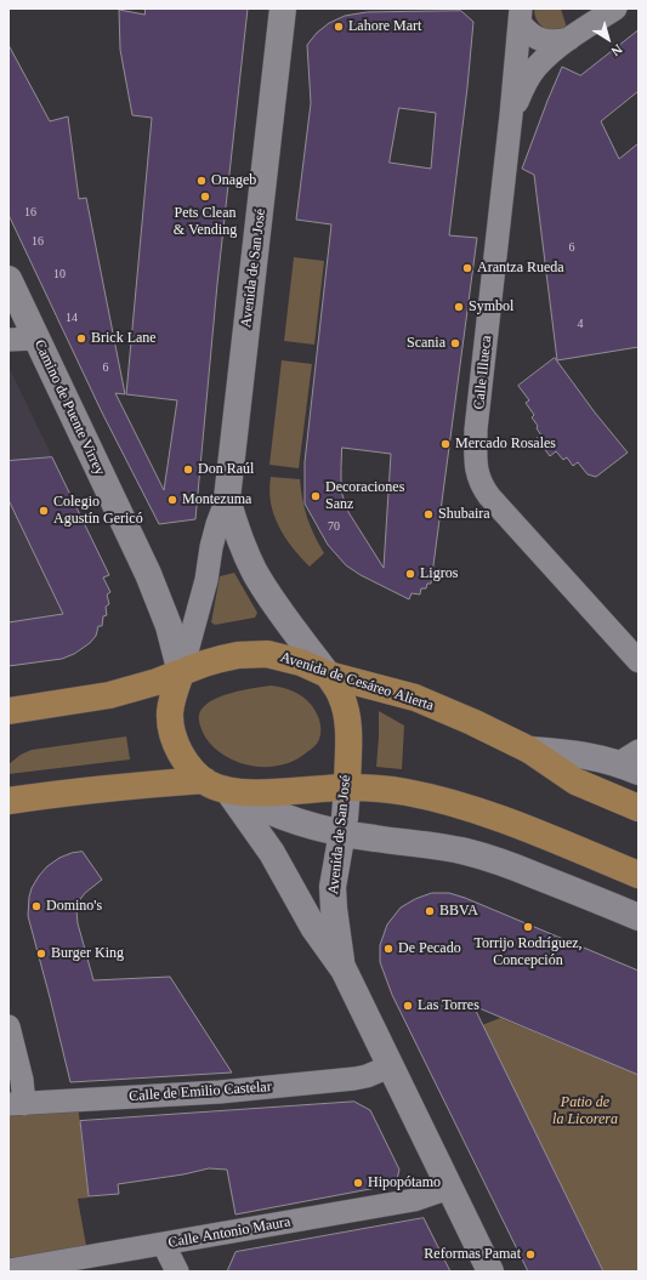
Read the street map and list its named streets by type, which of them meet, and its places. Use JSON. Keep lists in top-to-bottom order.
{
  "streets": {
    "main road": ["Avenida de San José", "Camino de Puente Virrey", "Avenida de Cesáreo Alierta"],
    "street": ["Calle Illueca", "Calle de Emilio Castelar", "Calle Antonio Maura"]
  },
  "crossings": [
    ["Avenida de San José", "Camino de Puente Virrey"],
    ["Avenida de San José", "Avenida de Cesáreo Alierta"],
    ["Avenida de San José", "Calle de Emilio Castelar"],
    ["Avenida de San José", "Calle Antonio Maura"],
    ["Camino de Puente Virrey", "Avenida de Cesáreo Alierta"]
  ],
  "parks": ["Patio de la Licorera"],
  "places": [
    "Lahore Mart",
    "Onageb",
    "Pets Clean & Vending",
    "Arantza Rueda",
    "Symbol",
    "Brick Lane",
    "Scania",
    "Mercado Rosales",
    "Don Raúl",
    "Decoraciones Sanz",
    "Montezuma",
    "Colegio Agustín Gericó",
    "Shubaira",
    "Ligros",
    "Domino's",
    "BBVA",
    "Torrijo Rodríguez, Concepción",
    "De Pecado",
    "Burger King",
    "Las Torres",
    "Hipopótamo",
    "Reformas Pamat"
  ],
  "house_numbers": [
    "16",
    "16",
    "6",
    "10",
    "14",
    "4",
    "6",
    "70"
  ],
  "north": "bottom right"
}
